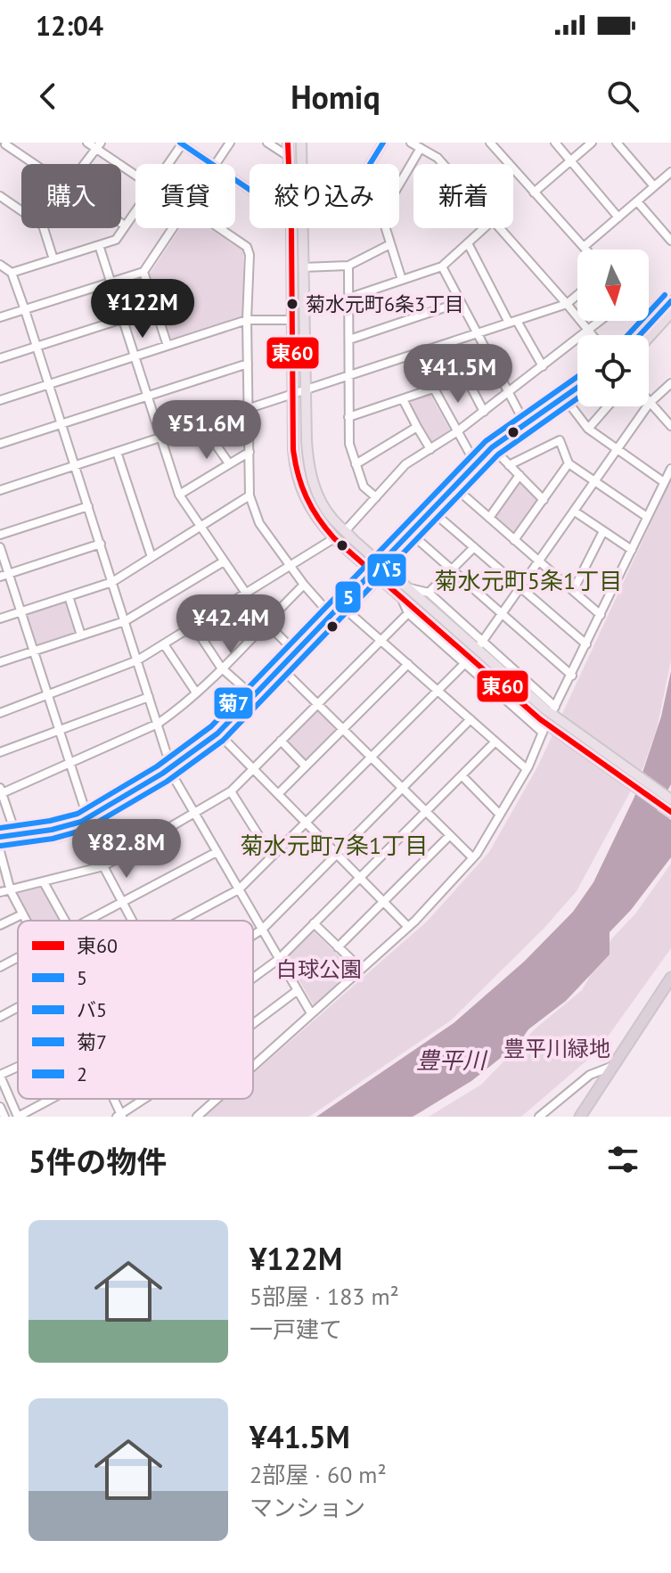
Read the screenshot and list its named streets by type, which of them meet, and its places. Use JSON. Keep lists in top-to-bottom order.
{
  "districts": ["菊水元町5条1丁目", "菊水元町7条1丁目"],
  "water": ["豊平川"],
  "parks": ["白球公園", "豊平川緑地"],
  "places": ["菊水元町6条3丁目"],
  "lines": [
    "transit line 東60",
    "transit line 2",
    "transit line 菊7",
    "transit line 5",
    "transit line バ5"
  ],
  "legend": [
    "東60",
    "5",
    "バ5",
    "菊7",
    "2"
  ],
  "north": "bottom",
  "page": {
    "status": "12:04",
    "header": "Homiq",
    "chip": [
      "購入",
      "賃貸",
      "絞り込み",
      "新着"
    ],
    "price": [
      "¥122M",
      "¥41.5M",
      "¥51.6M",
      "¥42.4M",
      "¥82.8M"
    ],
    "heading": "5件の物件",
    "list": [
      {
        "name": "¥122M",
        "note": "5部屋 · 183 m² · 一戸建て"
      },
      {
        "name": "¥41.5M",
        "note": "2部屋 · 60 m² · マンション"
      }
    ]
  }
}
